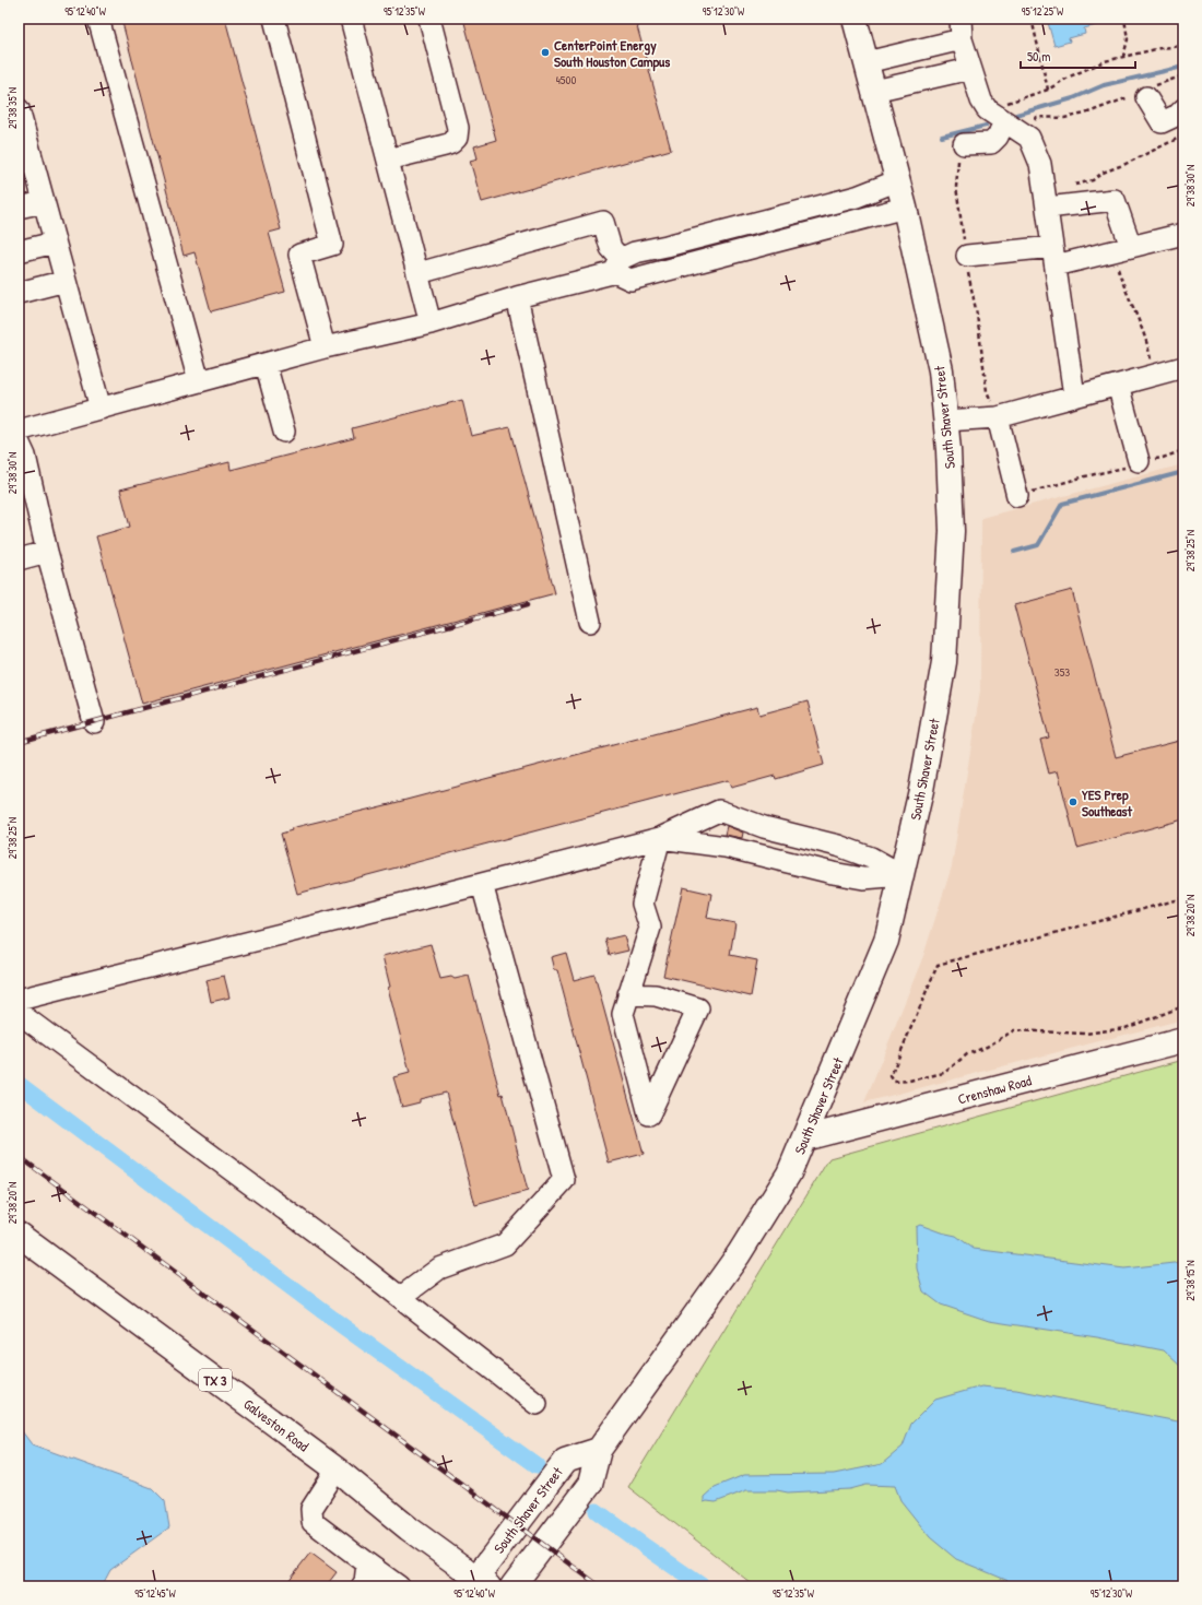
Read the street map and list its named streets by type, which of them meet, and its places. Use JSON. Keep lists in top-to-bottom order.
{
  "streets": {
    "main road": [
      "South Shaver Street",
      "Crenshaw Road",
      "TX 3",
      "Galveston Road"
    ]
  },
  "crossings": [
    ["South Shaver Street", "Crenshaw Road"],
    ["South Shaver Street", "Galveston Road"]
  ],
  "places": ["CenterPoint Energy South Houston Campus", "YES Prep Southeast"],
  "house_numbers": ["4500", "353"],
  "scale_bar": "50 m",
  "coordinates": [
    "95°12'40\"W",
    "95°12'35\"W",
    "95°12'30\"W",
    "95°12'25\"W",
    "29°38'35\"N",
    "29°38'30\"N",
    "29°38'25\"N",
    "29°38'20\"N",
    "29°38'15\"N",
    "95°12'45\"W"
  ]
}
